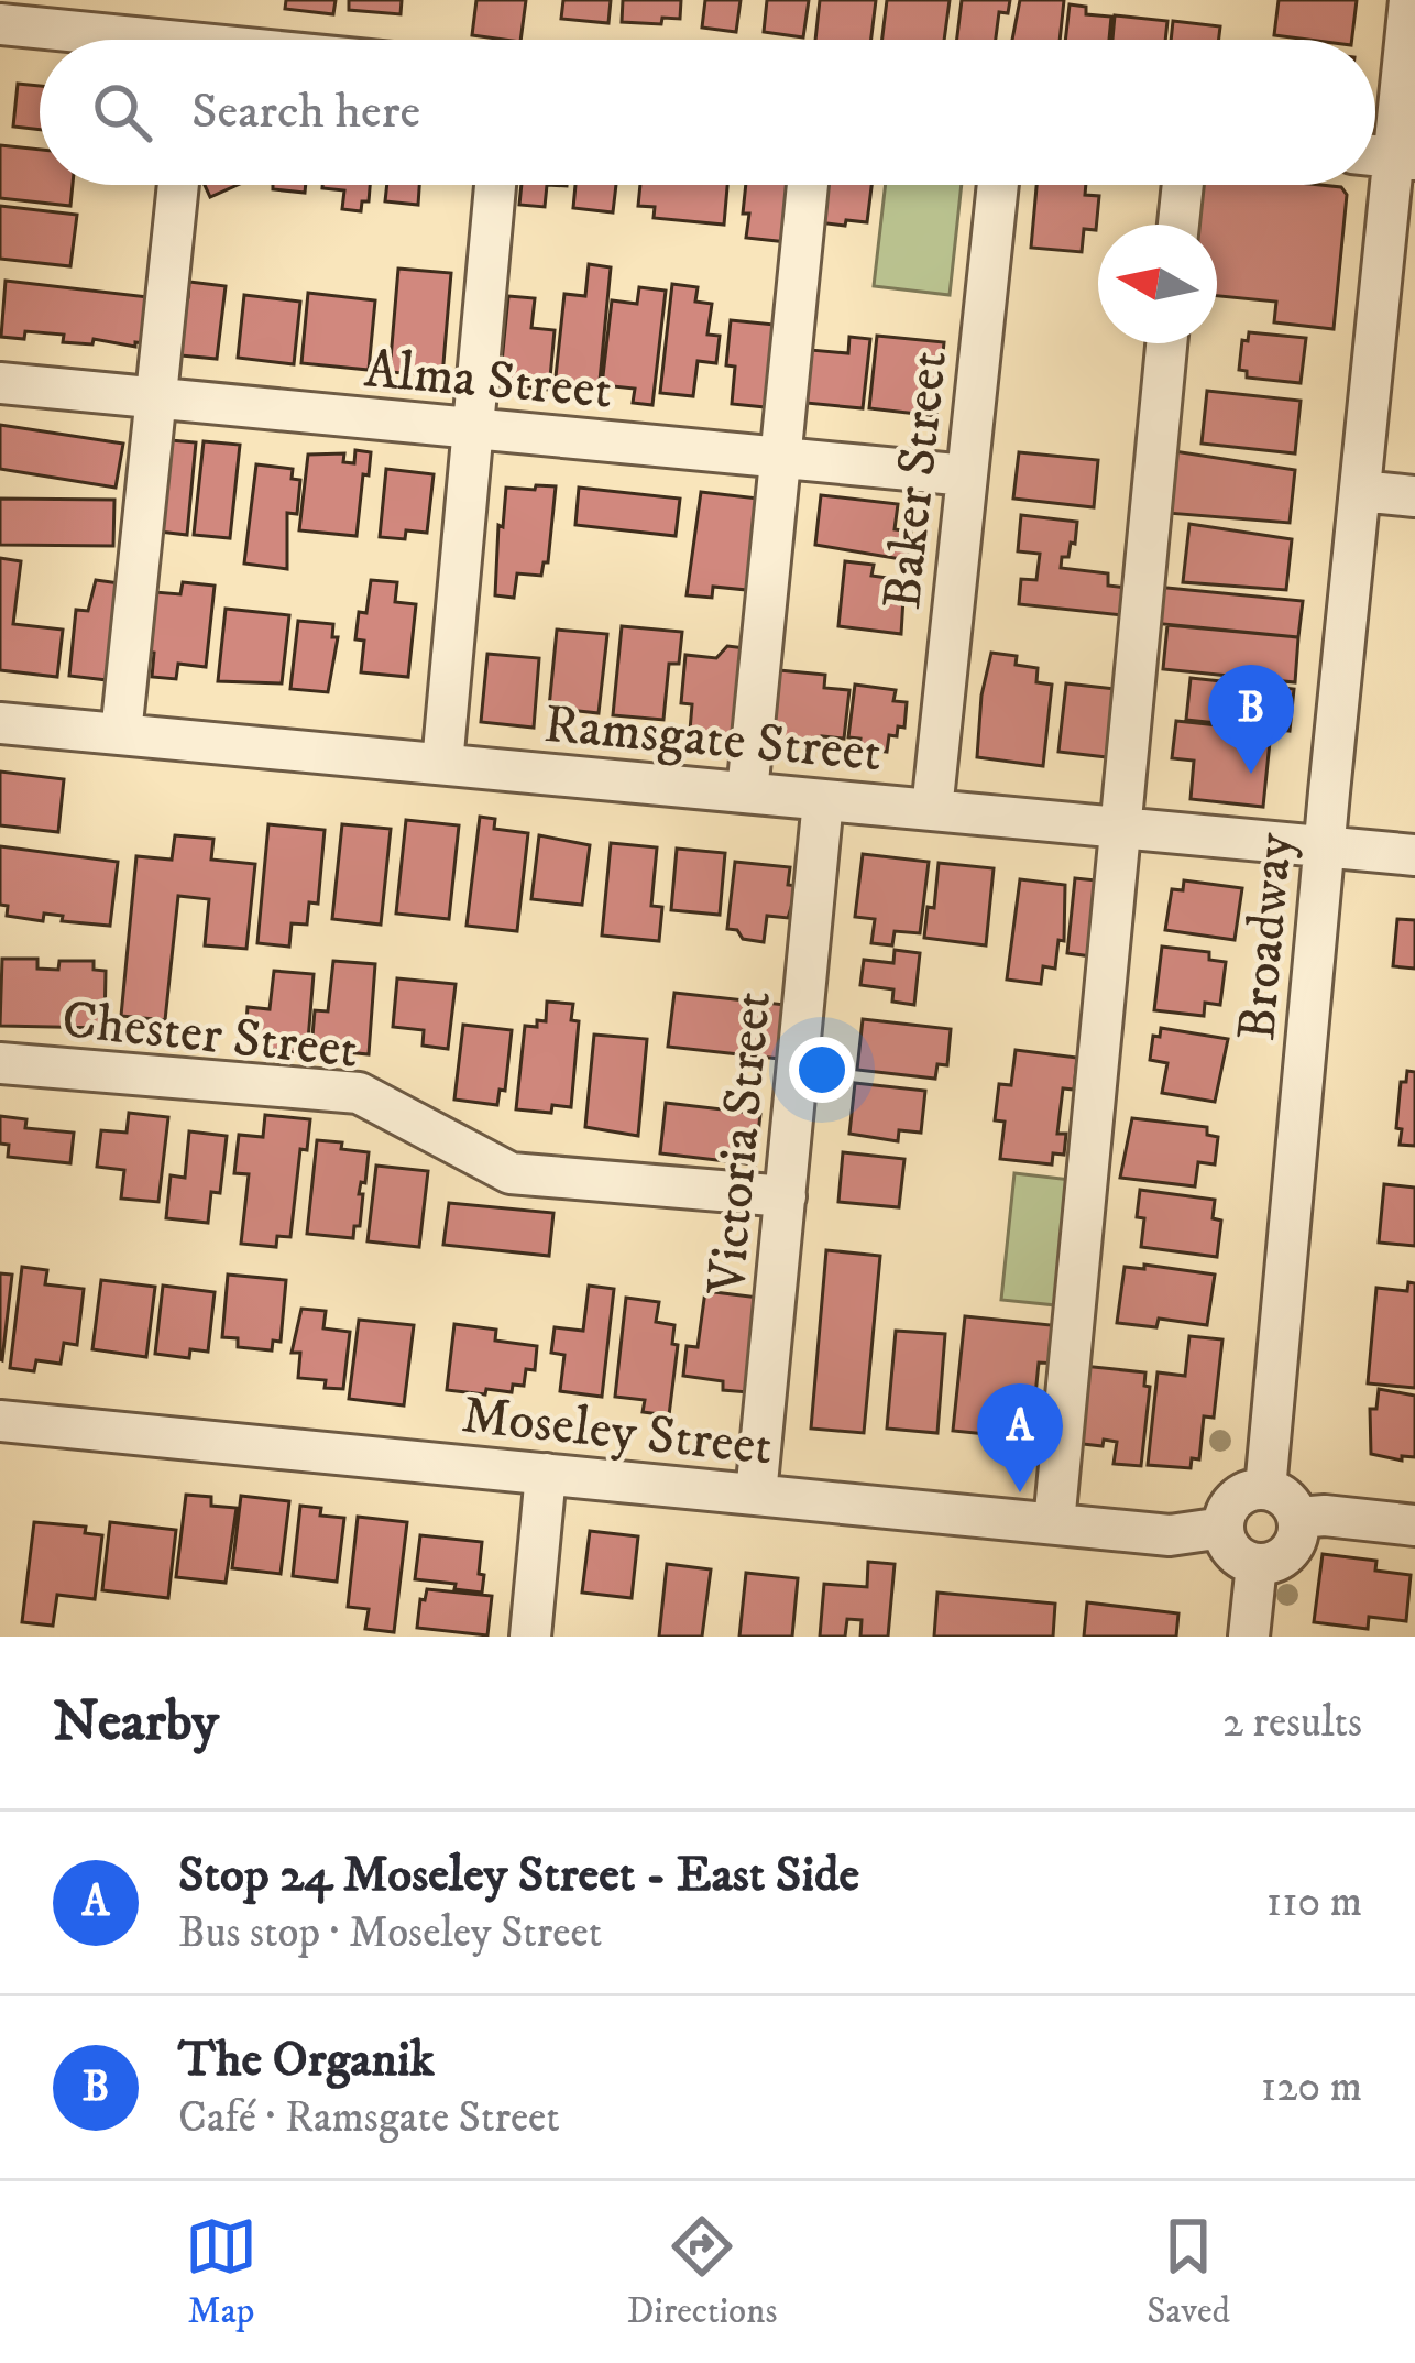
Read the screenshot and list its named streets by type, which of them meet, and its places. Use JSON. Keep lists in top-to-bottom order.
{
  "streets": {
    "street": [
      "Alma Street",
      "Baker Street",
      "Ramsgate Street",
      "Broadway",
      "Chester Street",
      "Victoria Street",
      "Moseley Street"
    ]
  },
  "crossings": [
    ["Alma Street", "Baker Street"],
    ["Baker Street", "Ramsgate Street"],
    ["Ramsgate Street", "Broadway"],
    ["Ramsgate Street", "Victoria Street"],
    ["Broadway", "Moseley Street"],
    ["Chester Street", "Victoria Street"],
    ["Victoria Street", "Moseley Street"]
  ],
  "north": "left",
  "page": {
    "search": "Search here",
    "pins": ["B", "A"],
    "heading": ["Nearby", "2 results"],
    "list": [
      {
        "mark": "A",
        "name": "Stop 24 Moseley Street - East Side",
        "note": "Bus stop · Moseley Street",
        "value": "110 m"
      },
      {
        "mark": "B",
        "name": "The Organik",
        "note": "Café · Ramsgate Street",
        "value": "120 m"
      }
    ],
    "nav": ["Map", "Directions", "Saved"]
  }
}
